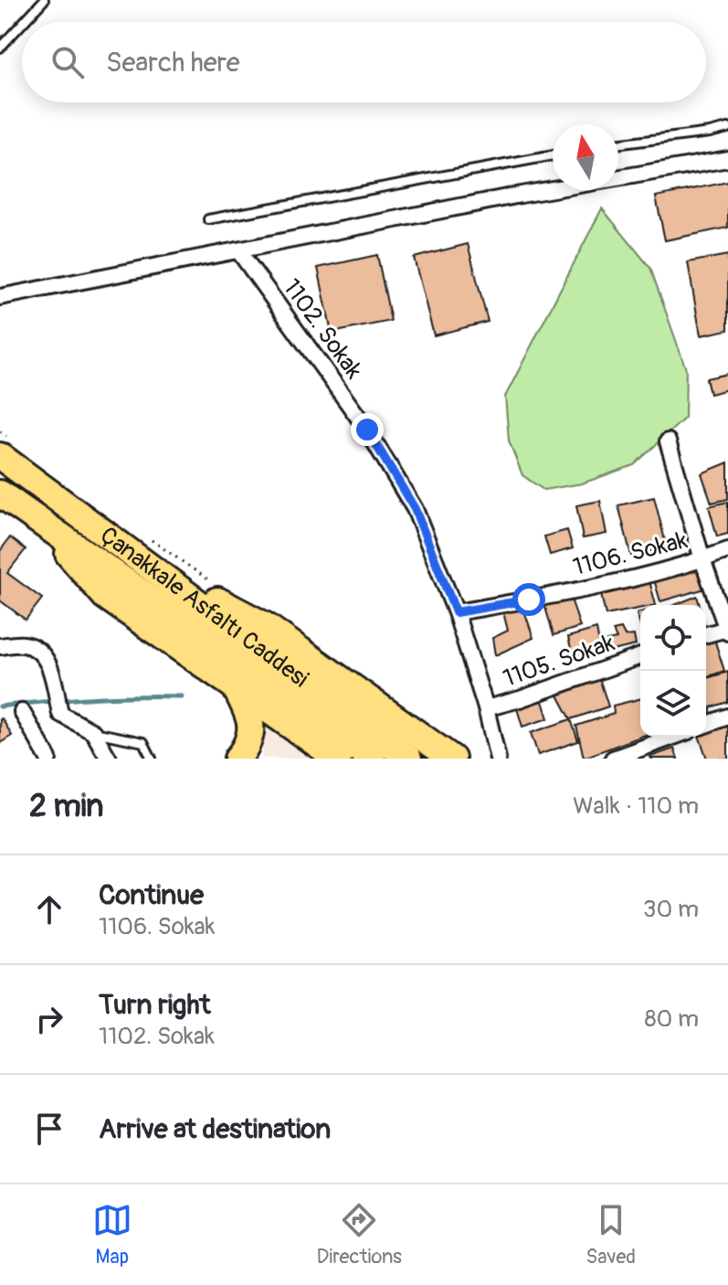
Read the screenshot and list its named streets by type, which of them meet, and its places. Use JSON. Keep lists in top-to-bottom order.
{
  "streets": {
    "highway": ["Çanakkale Asfaltı Caddesi"],
    "street": ["1102. Sokak", "1106. Sokak", "1105. Sokak"]
  },
  "crossings": [
    ["1102. Sokak", "1106. Sokak"],
    ["1102. Sokak", "1105. Sokak"]
  ],
  "north": "top",
  "page": {
    "search": "Search here",
    "heading": ["2 min", "Walk · 110 m"],
    "list": [
      ["Continue", "1106. Sokak", "30 m"],
      ["Turn right", "1102. Sokak", "80 m"],
      "Arrive at destination"
    ],
    "nav": ["Map", "Directions", "Saved"]
  }
}
